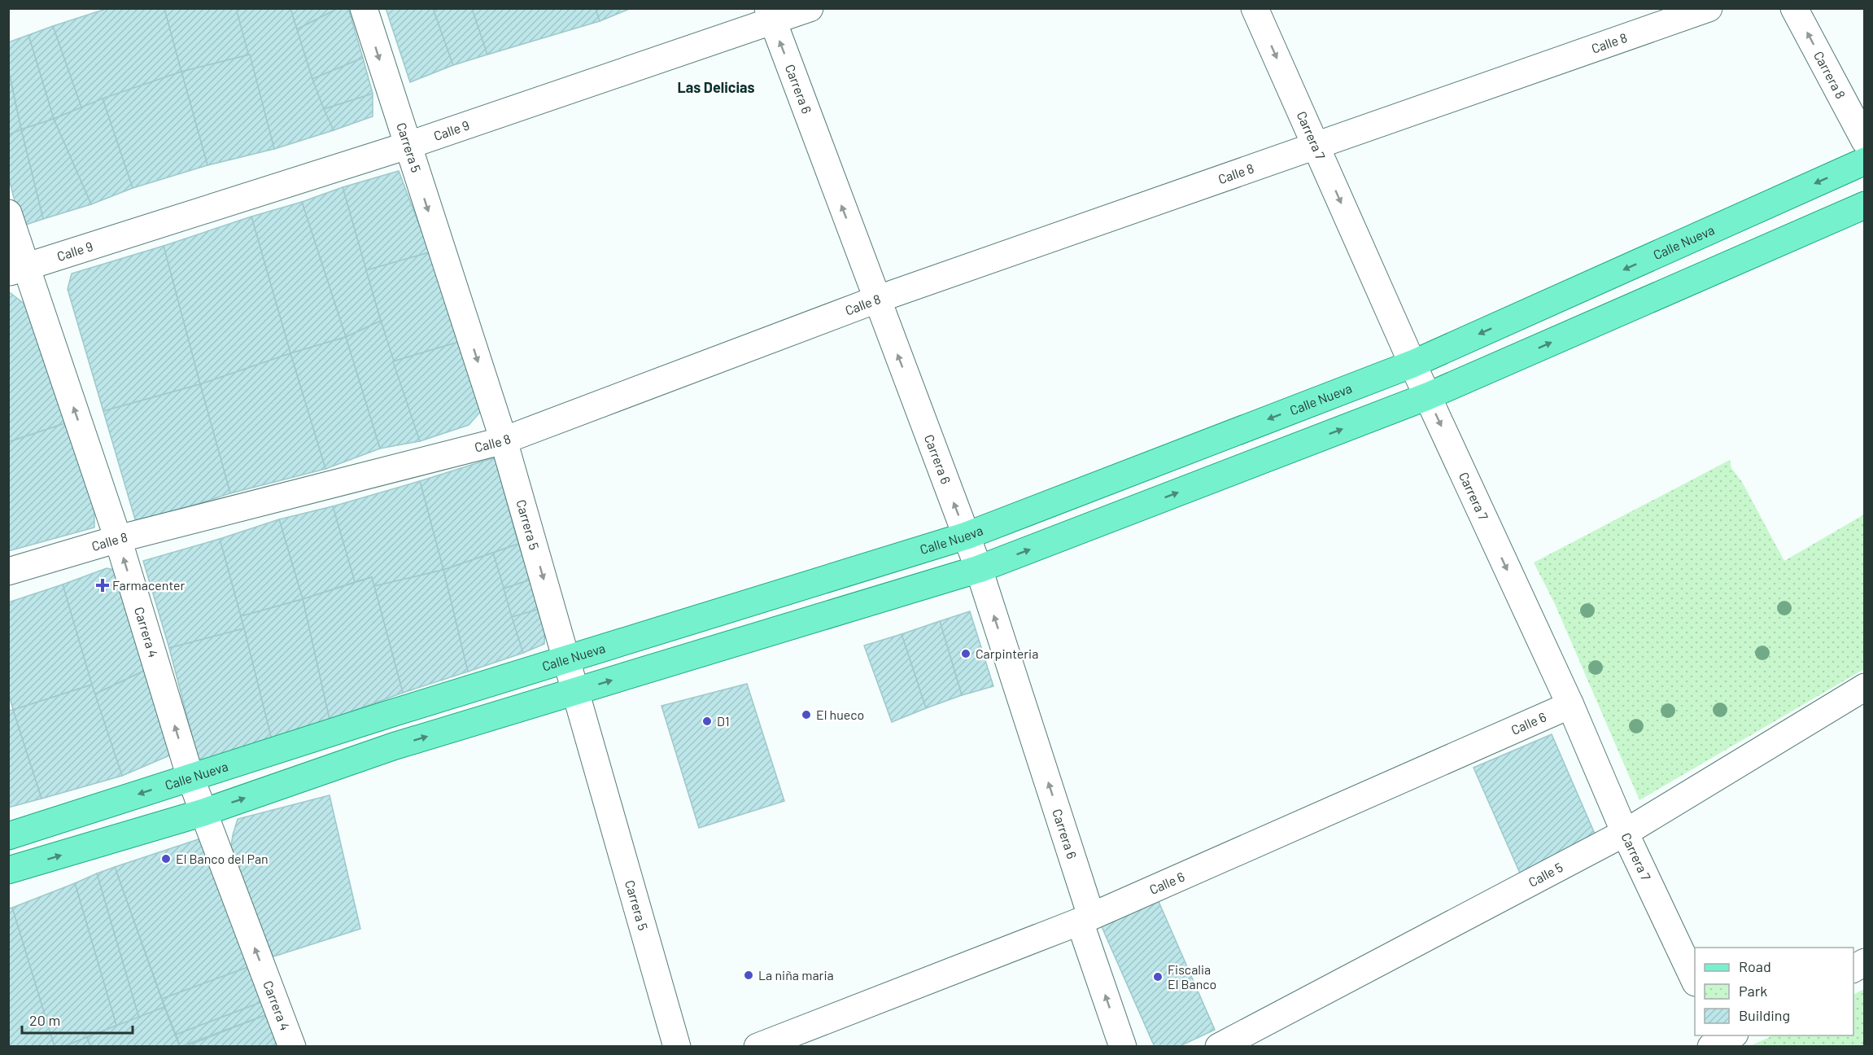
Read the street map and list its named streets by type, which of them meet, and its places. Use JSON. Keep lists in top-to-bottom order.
{
  "streets": {
    "main road": ["Calle Nueva"],
    "street": [
      "Calle 8",
      "Carrera 8",
      "Carrera 6",
      "Calle 9",
      "Carrera 7",
      "Carrera 5",
      "Carrera 4",
      "Calle 6",
      "Calle 5"
    ]
  },
  "crossings": [
    ["Calle 8", "Carrera 6"],
    ["Calle 8", "Carrera 7"],
    ["Calle 8", "Carrera 5"],
    ["Calle 8", "Carrera 4"],
    ["Carrera 6", "Calle 9"],
    ["Carrera 6", "Calle Nueva"],
    ["Carrera 6", "Calle 6"],
    ["Calle 9", "Carrera 5"],
    ["Calle 9", "Carrera 4"],
    ["Carrera 7", "Calle Nueva"],
    ["Carrera 7", "Calle 6"],
    ["Carrera 7", "Calle 5"],
    ["Carrera 5", "Calle Nueva"],
    ["Calle Nueva", "Carrera 4"]
  ],
  "one_way": [
    "Carrera 8",
    "Carrera 6",
    "Carrera 7",
    "Carrera 5",
    "Carrera 4"
  ],
  "districts": ["Las Delicias"],
  "places": {
    "health": ["Farmacenter"],
    "other": [
      "Carpinteria",
      "El hueco",
      "D1",
      "El Banco del Pan",
      "La niña maria",
      "Fiscalia El Banco"
    ]
  },
  "legend": ["Road", "Park", "Building"],
  "scale_bar": "20 m"
}
